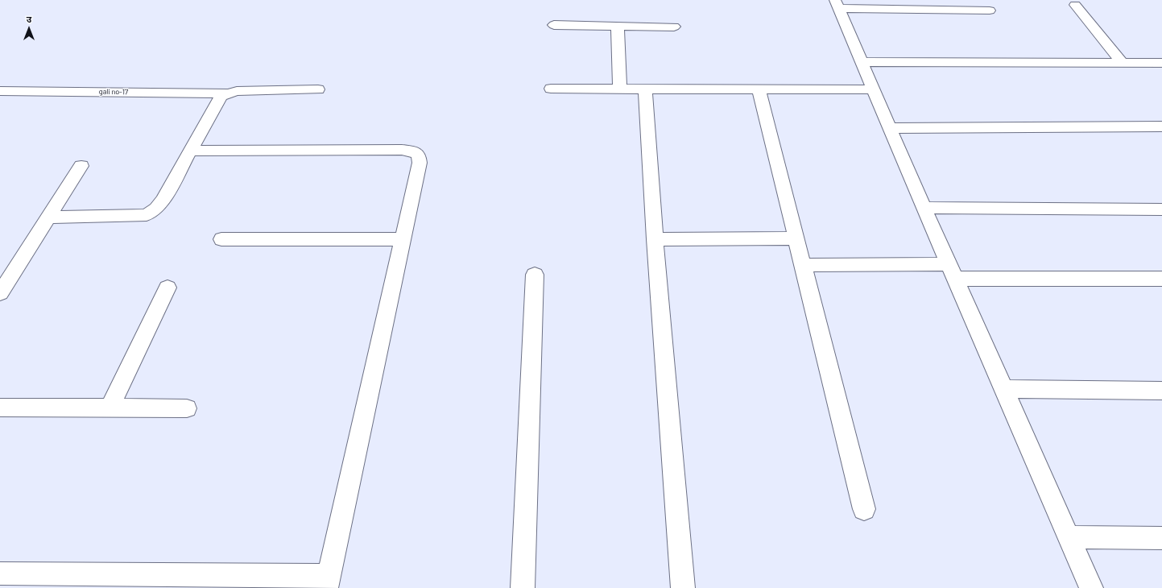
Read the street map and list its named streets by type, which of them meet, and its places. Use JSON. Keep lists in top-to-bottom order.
{
  "streets": {
    "street": ["gali no-17"]
  },
  "north": "top"
}
